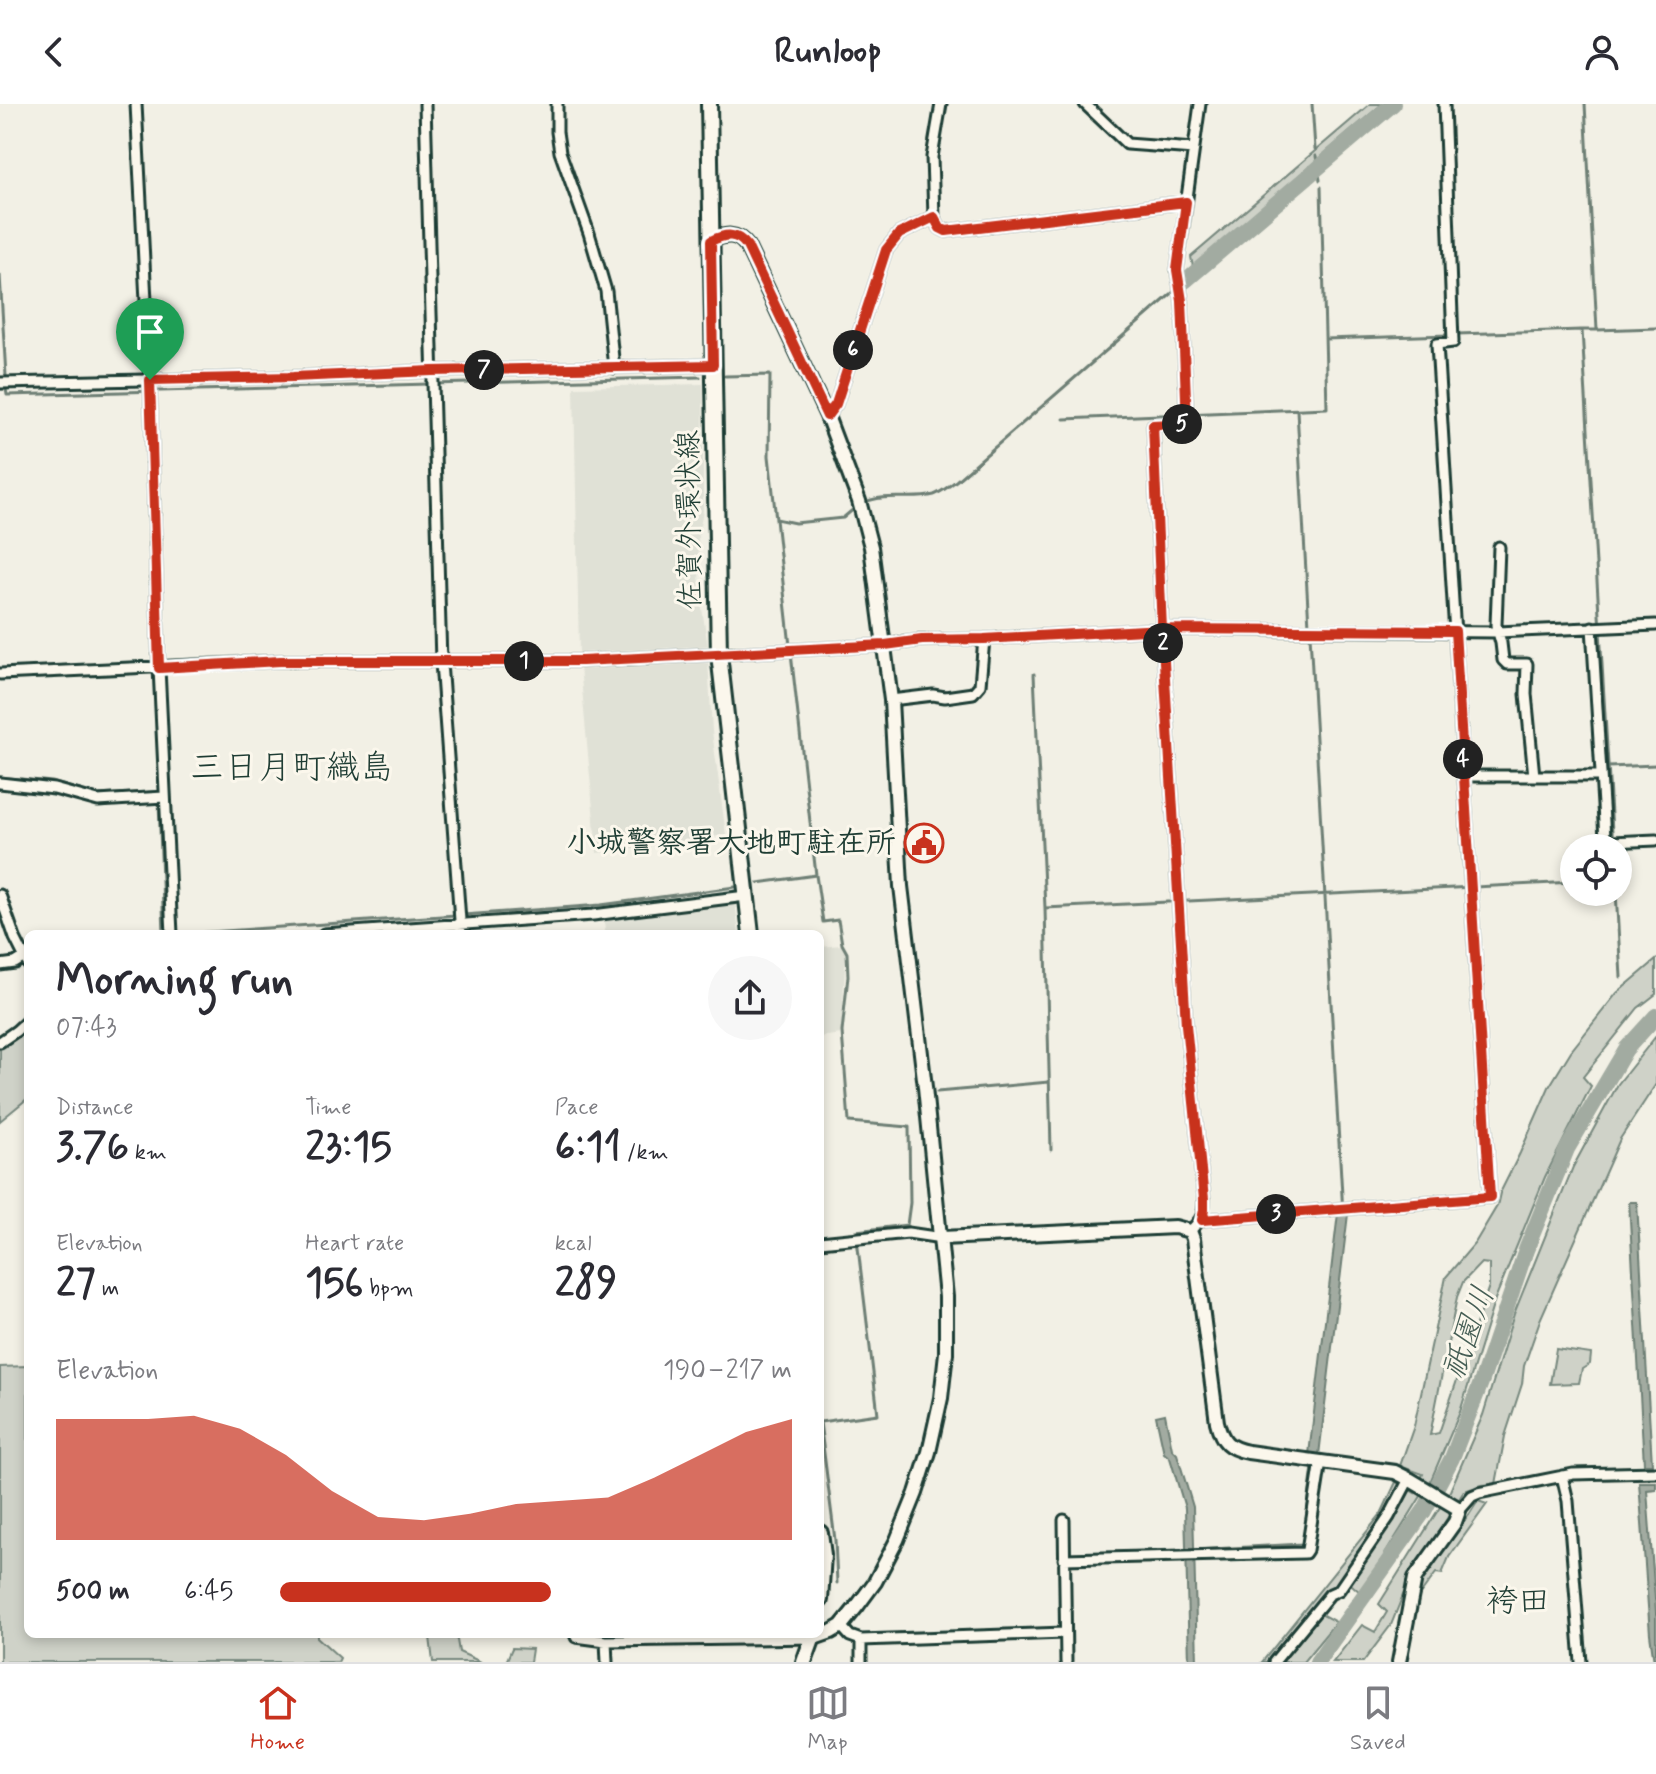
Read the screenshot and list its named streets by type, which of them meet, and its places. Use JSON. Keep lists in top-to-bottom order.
{
  "streets": {
    "main road": ["佐賀外環状線"]
  },
  "districts": ["三日月町織島", "袴田"],
  "water": ["祇園川"],
  "places": {
    "public building": ["小城警察署大地町駐在所"]
  },
  "page": {
    "header": "Runloop",
    "pins": [
      "6",
      "7",
      "5",
      "2",
      "1",
      "4",
      "3"
    ],
    "heading": ["Morning run", "07:43"],
    "stats": [
      ["Distance", "3.76 km"],
      ["Time", "23:15"],
      ["Pace", "6:11 /km"],
      ["Elevation", "27 m"],
      ["Heart rate", "156 bpm"],
      ["kcal", "289"]
    ],
    "chart": ["Elevation", "190–217 m"],
    "list": [
      {
        "name": "500 m",
        "note": "6:45"
      }
    ],
    "tabs": ["Home", "Map", "Saved"]
  }
}
